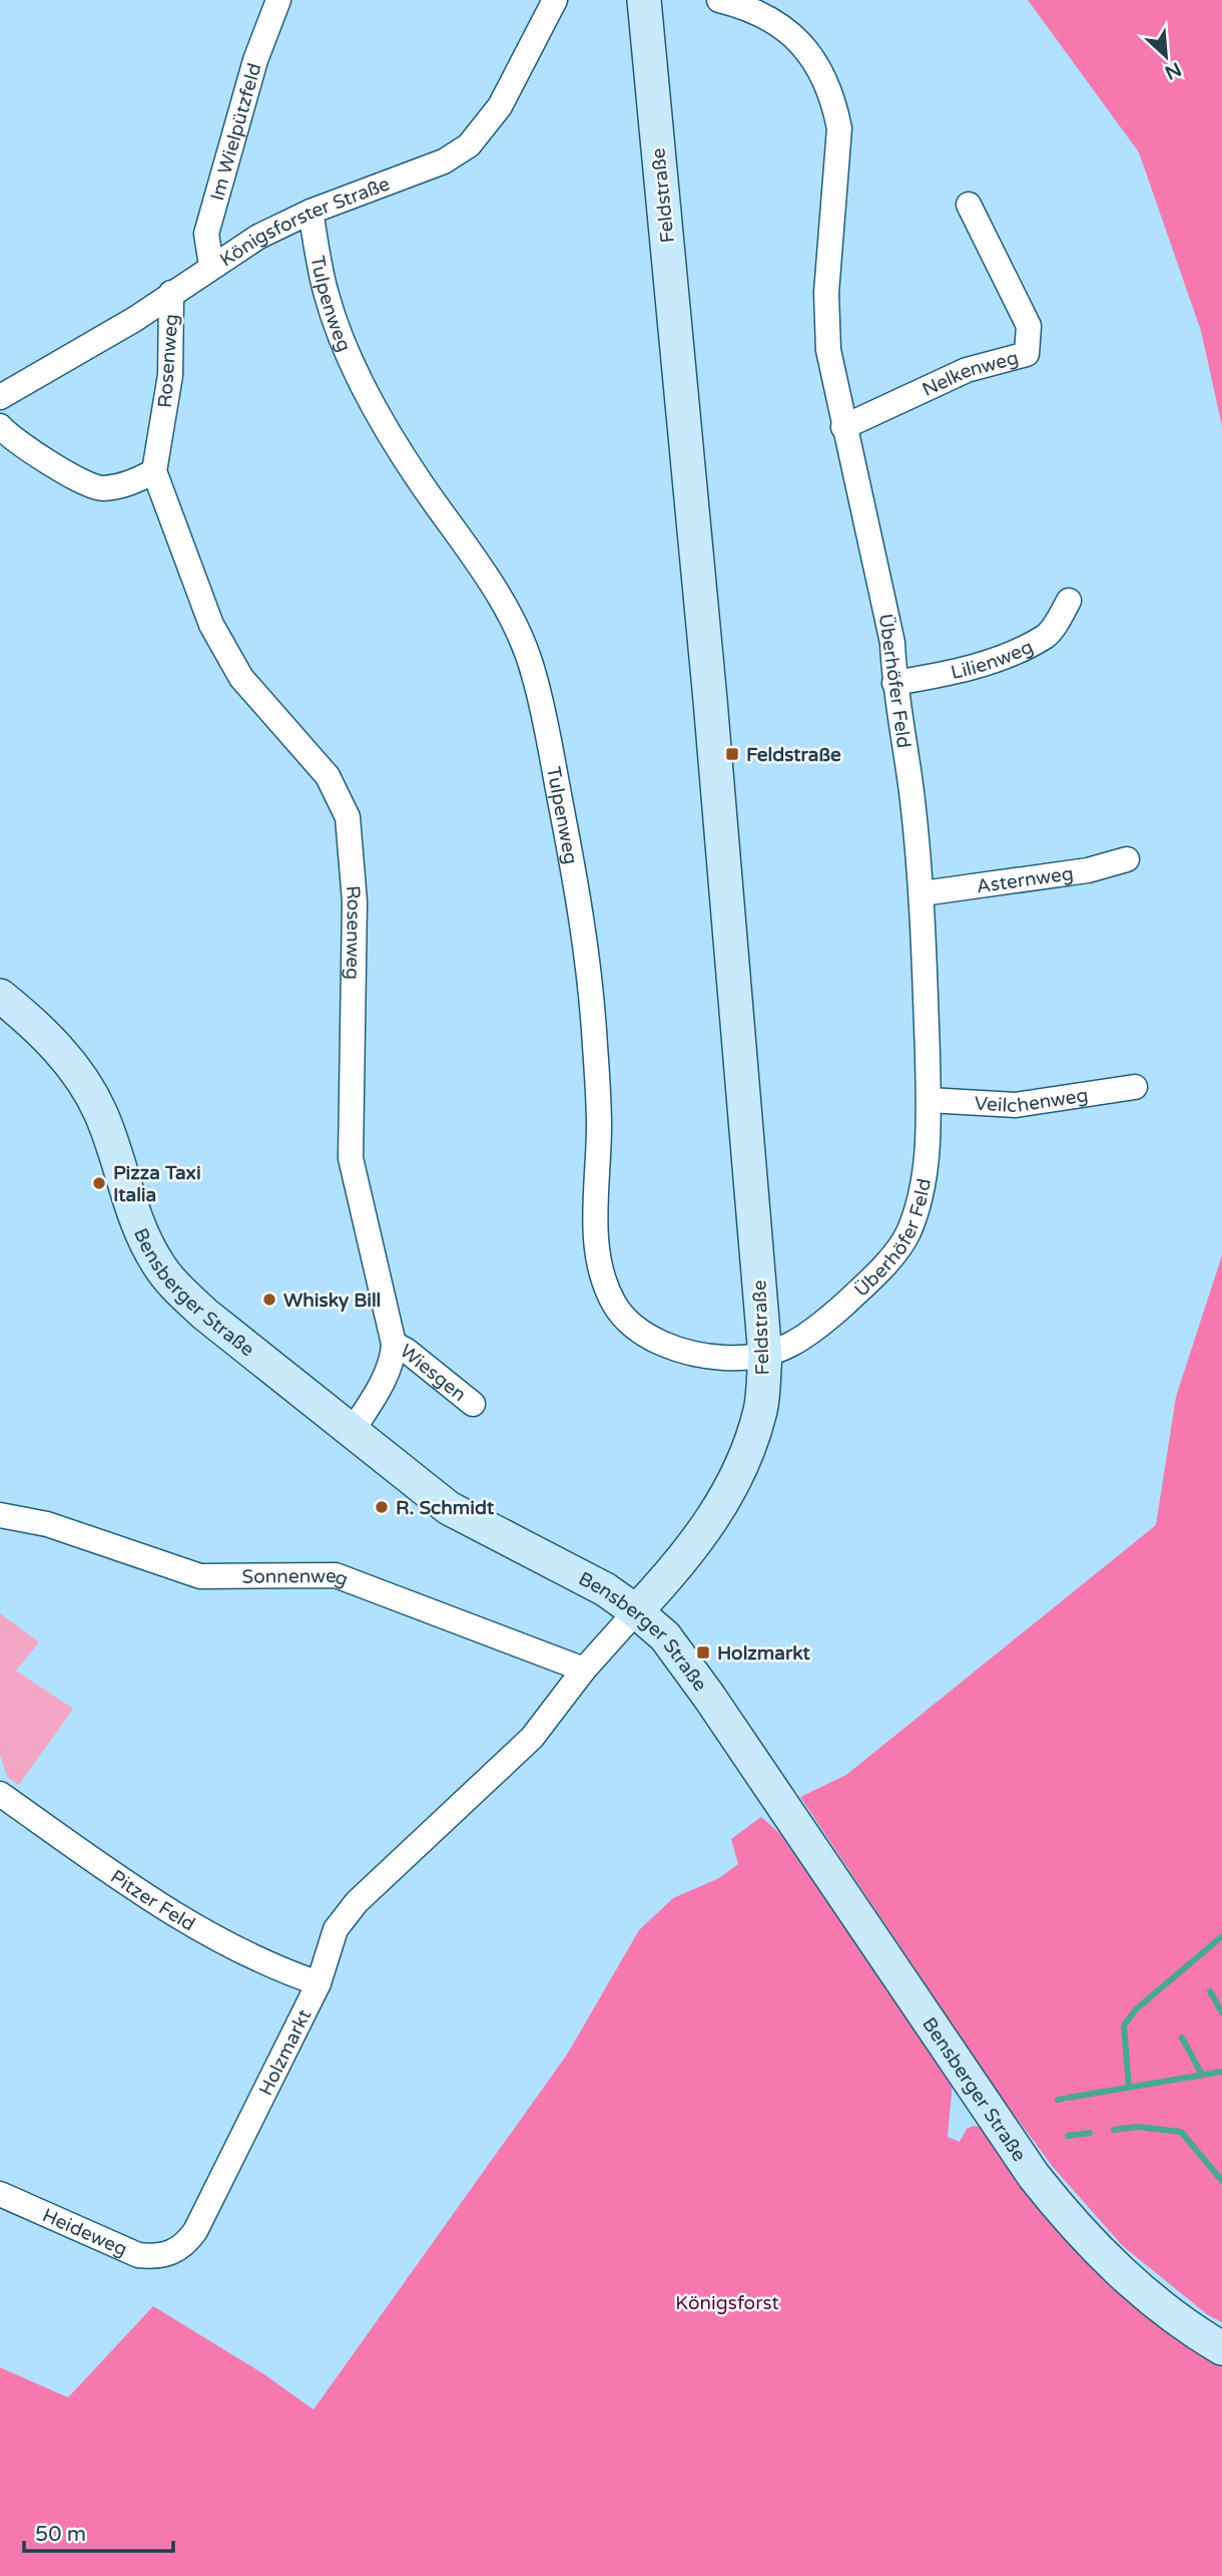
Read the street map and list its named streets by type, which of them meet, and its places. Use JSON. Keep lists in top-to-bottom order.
{
  "streets": {
    "main road": ["Feldstraße", "Bensberger Straße"],
    "street": [
      "Im Wielpützfeld",
      "Königsforster Straße",
      "Tulpenweg",
      "Rosenweg",
      "Nelkenweg",
      "Lilienweg",
      "Überhöfer Feld",
      "Asternweg",
      "Veilchenweg",
      "Wiesgen",
      "Sonnenweg",
      "Pitzer Feld",
      "Holzmarkt",
      "Heideweg"
    ]
  },
  "crossings": [
    ["Im Wielpützfeld", "Königsforster Straße"],
    ["Feldstraße", "Tulpenweg"],
    ["Feldstraße", "Überhöfer Feld"],
    ["Feldstraße", "Bensberger Straße"],
    ["Feldstraße", "Holzmarkt"],
    ["Königsforster Straße", "Tulpenweg"],
    ["Königsforster Straße", "Rosenweg"],
    ["Tulpenweg", "Überhöfer Feld"],
    ["Rosenweg", "Wiesgen"],
    ["Nelkenweg", "Überhöfer Feld"],
    ["Lilienweg", "Überhöfer Feld"],
    ["Überhöfer Feld", "Asternweg"],
    ["Überhöfer Feld", "Veilchenweg"],
    ["Bensberger Straße", "Holzmarkt"],
    ["Sonnenweg", "Holzmarkt"],
    ["Pitzer Feld", "Holzmarkt"],
    ["Holzmarkt", "Heideweg"]
  ],
  "parks": ["Königsforst"],
  "places": {
    "transit": ["Feldstraße", "Holzmarkt"],
    "other": ["Pizza Taxi Italia", "Whisky Bill", "R. Schmidt"]
  },
  "scale_bar": "50 m",
  "north": "bottom right"
}
